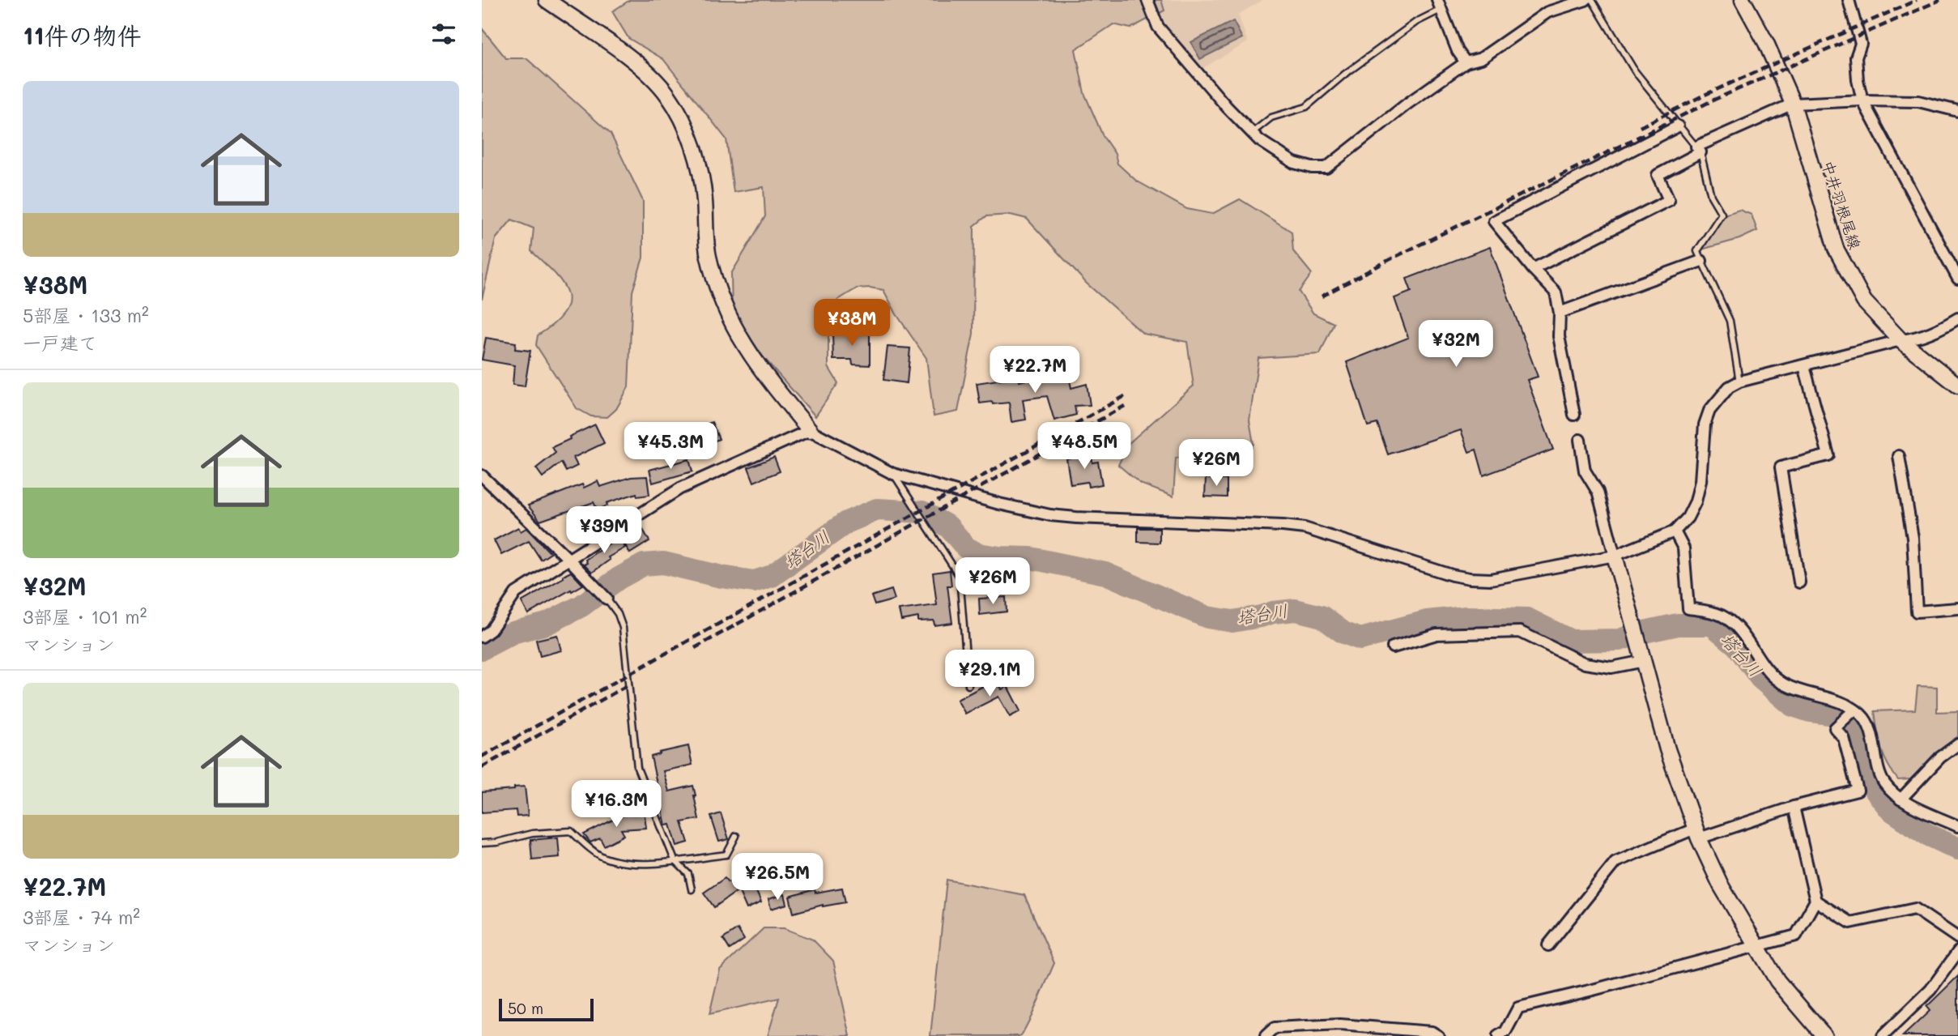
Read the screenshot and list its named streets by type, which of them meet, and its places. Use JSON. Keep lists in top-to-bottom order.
{
  "streets": {
    "street": ["中井羽根尾線"]
  },
  "water": ["塔台川"],
  "scale_bar": "50 m",
  "page": {
    "heading": "11件の物件",
    "list": [
      {
        "name": "¥38M",
        "note": "5部屋 · 133 m² · 一戸建て"
      },
      {
        "name": "¥32M",
        "note": "3部屋 · 101 m² · マンション"
      },
      {
        "name": "¥22.7M",
        "note": "3部屋 · 74 m² · マンション"
      }
    ],
    "price": [
      "¥38M",
      "¥32M",
      "¥22.7M",
      "¥45.3M",
      "¥48.5M",
      "¥26M",
      "¥39M",
      "¥26M",
      "¥29.1M",
      "¥16.3M",
      "¥26.5M"
    ],
    "scale": "50 m"
  }
}
